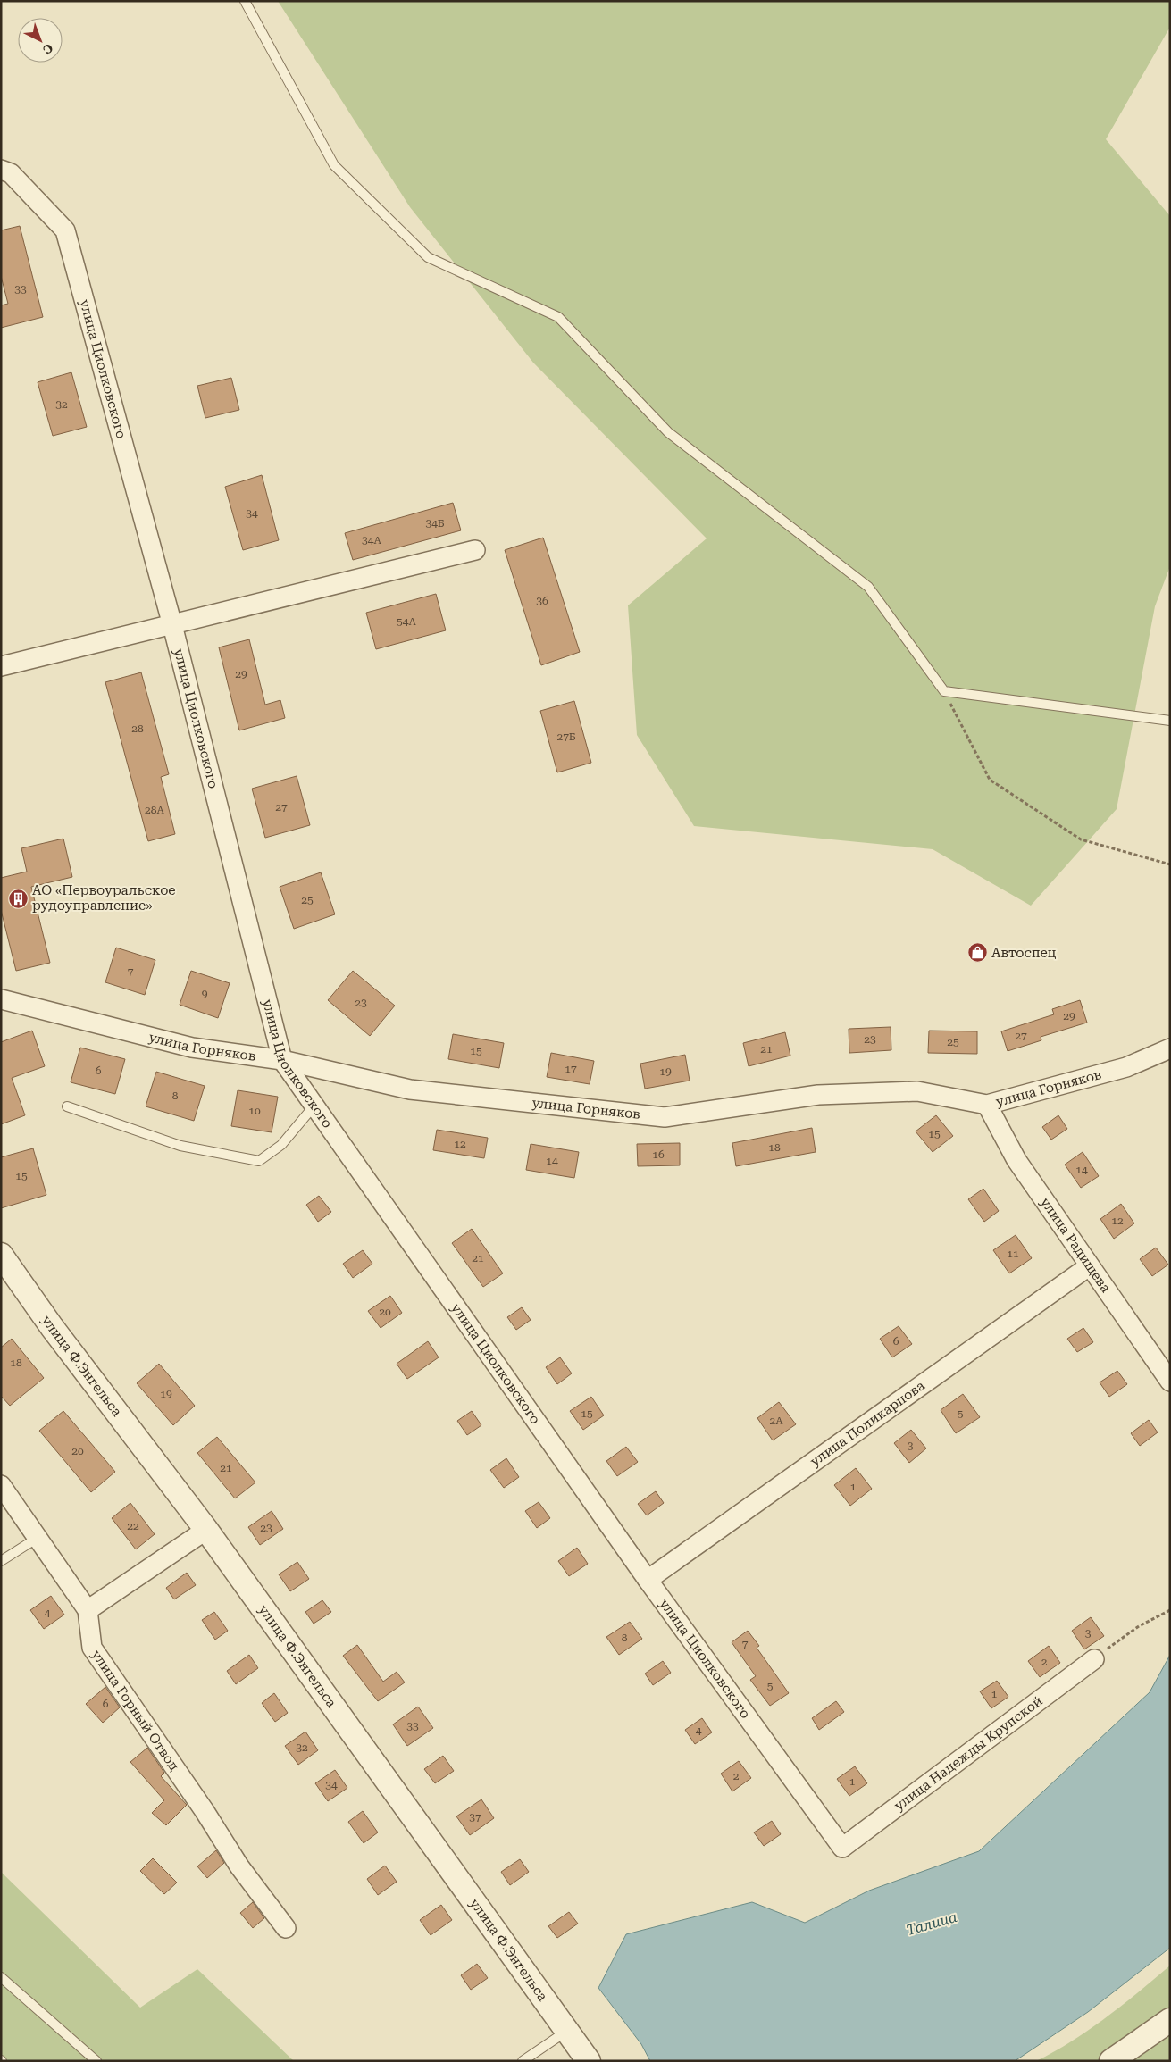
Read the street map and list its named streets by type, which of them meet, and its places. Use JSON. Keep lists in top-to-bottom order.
{
  "streets": {
    "street": [
      "улица Циолковского",
      "улица Горняков",
      "улица Радищева",
      "улица Ф.Энгельса",
      "улица Поликарпова",
      "улица Горный Отвод",
      "улица Надежды Крупской"
    ]
  },
  "crossings": [
    ["улица Циолковского", "улица Горняков"],
    ["улица Циолковского", "улица Поликарпова"],
    ["улица Циолковского", "улица Надежды Крупской"],
    ["улица Горняков", "улица Радищева"],
    ["улица Радищева", "улица Поликарпова"]
  ],
  "water": ["Талица"],
  "places": {
    "building": ["АО «Первоуральское рудоуправление»"],
    "shop": ["Автоспец"]
  },
  "house_numbers": [
    "33",
    "32",
    "34",
    "34Б",
    "34А",
    "36",
    "54А",
    "29",
    "28",
    "27Б",
    "27",
    "28А",
    "25",
    "7",
    "9",
    "23",
    "29",
    "27",
    "23",
    "25",
    "21",
    "15",
    "17",
    "6",
    "19",
    "8",
    "10",
    "15",
    "12",
    "18",
    "16",
    "14",
    "14",
    "15",
    "12",
    "11",
    "21",
    "20",
    "6",
    "18",
    "19",
    "15",
    "5",
    "2А",
    "3",
    "20",
    "21",
    "1",
    "22",
    "23",
    "4",
    "3",
    "8",
    "7",
    "2",
    "5",
    "1",
    "6",
    "33",
    "4",
    "32",
    "2",
    "1",
    "34",
    "37"
  ],
  "north": "bottom right"
}
